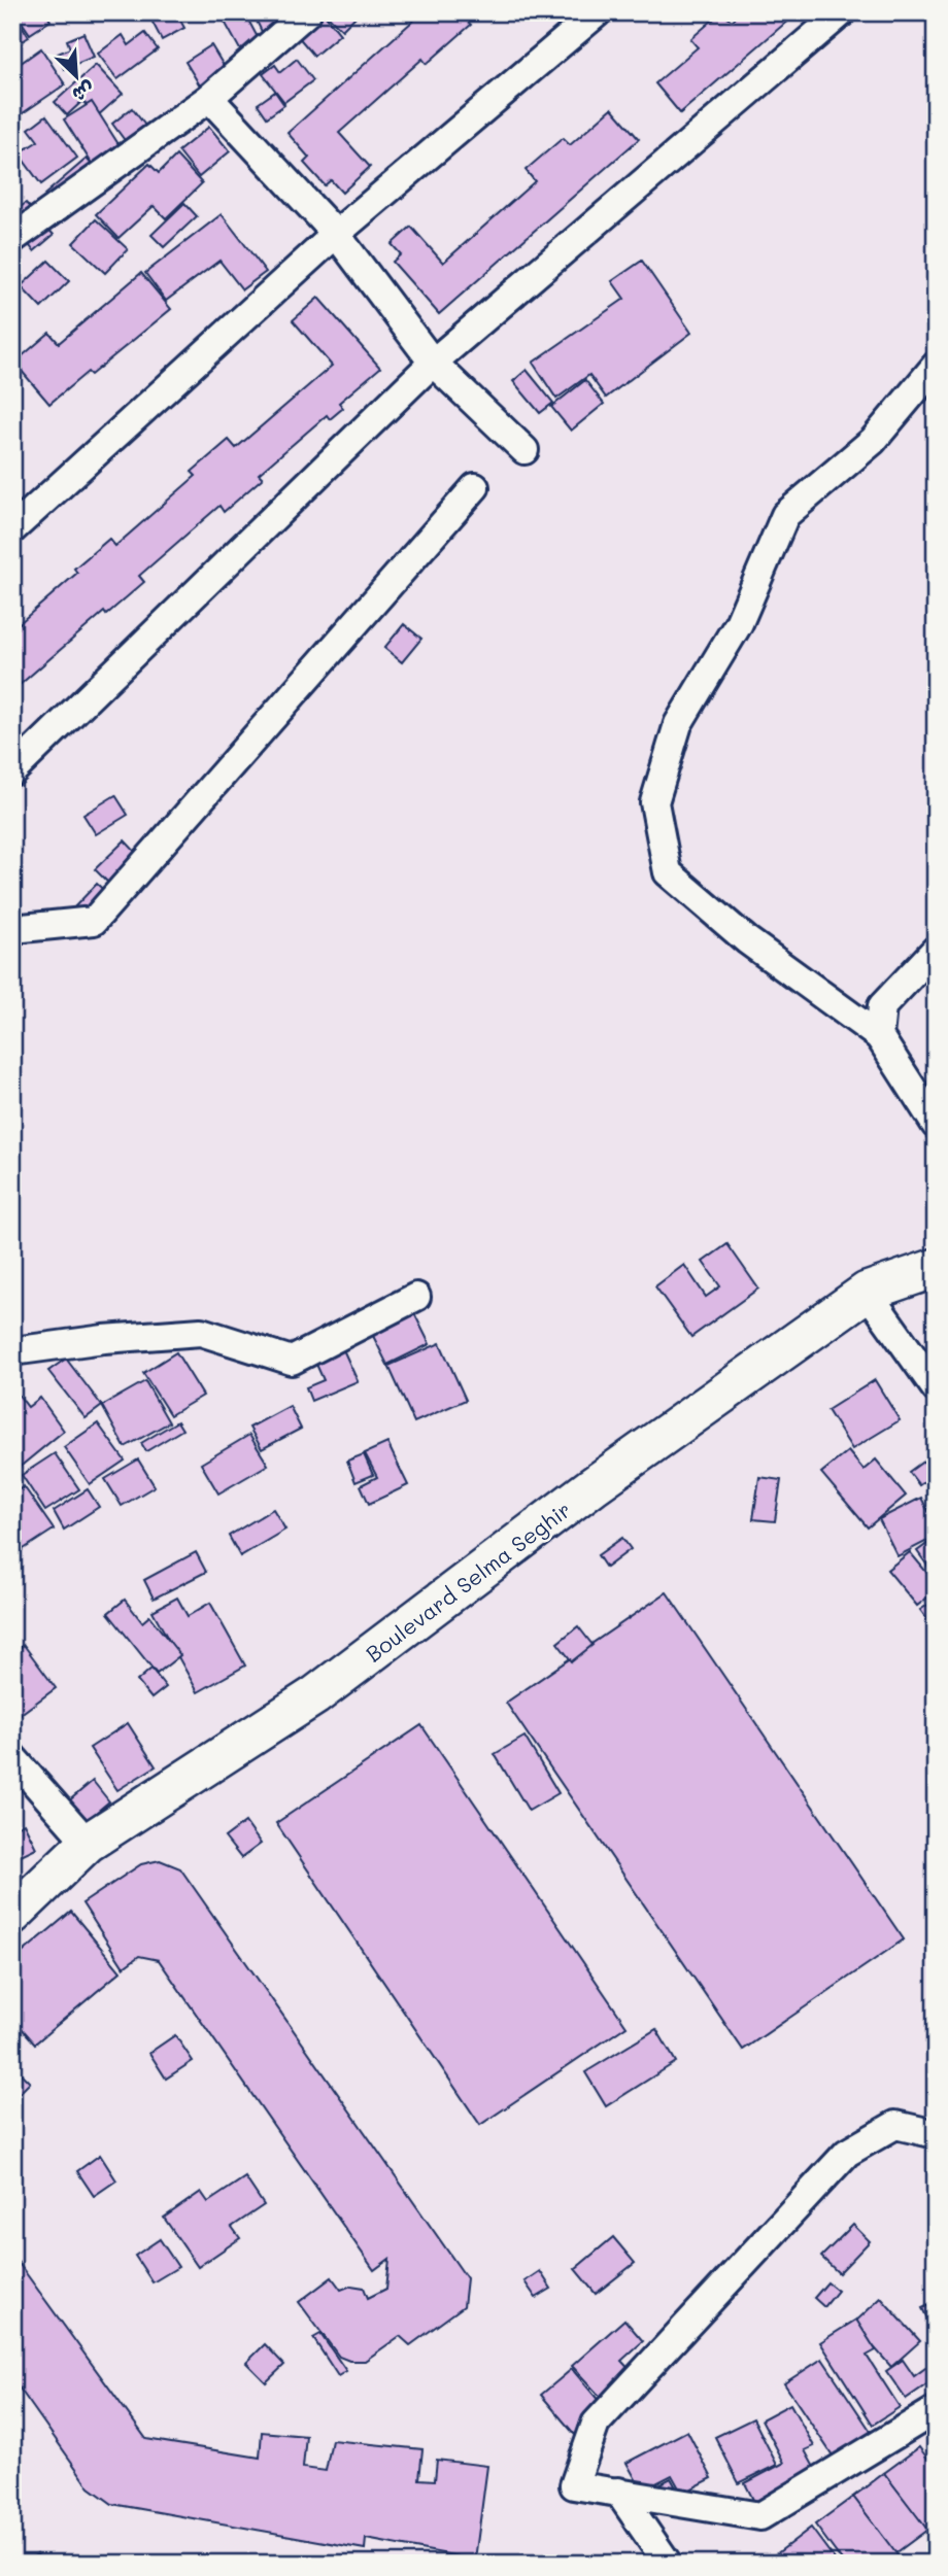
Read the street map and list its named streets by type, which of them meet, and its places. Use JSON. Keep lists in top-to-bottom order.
{
  "streets": {
    "main road": ["Boulevard Selma Seghir"]
  },
  "north": "bottom right"
}
